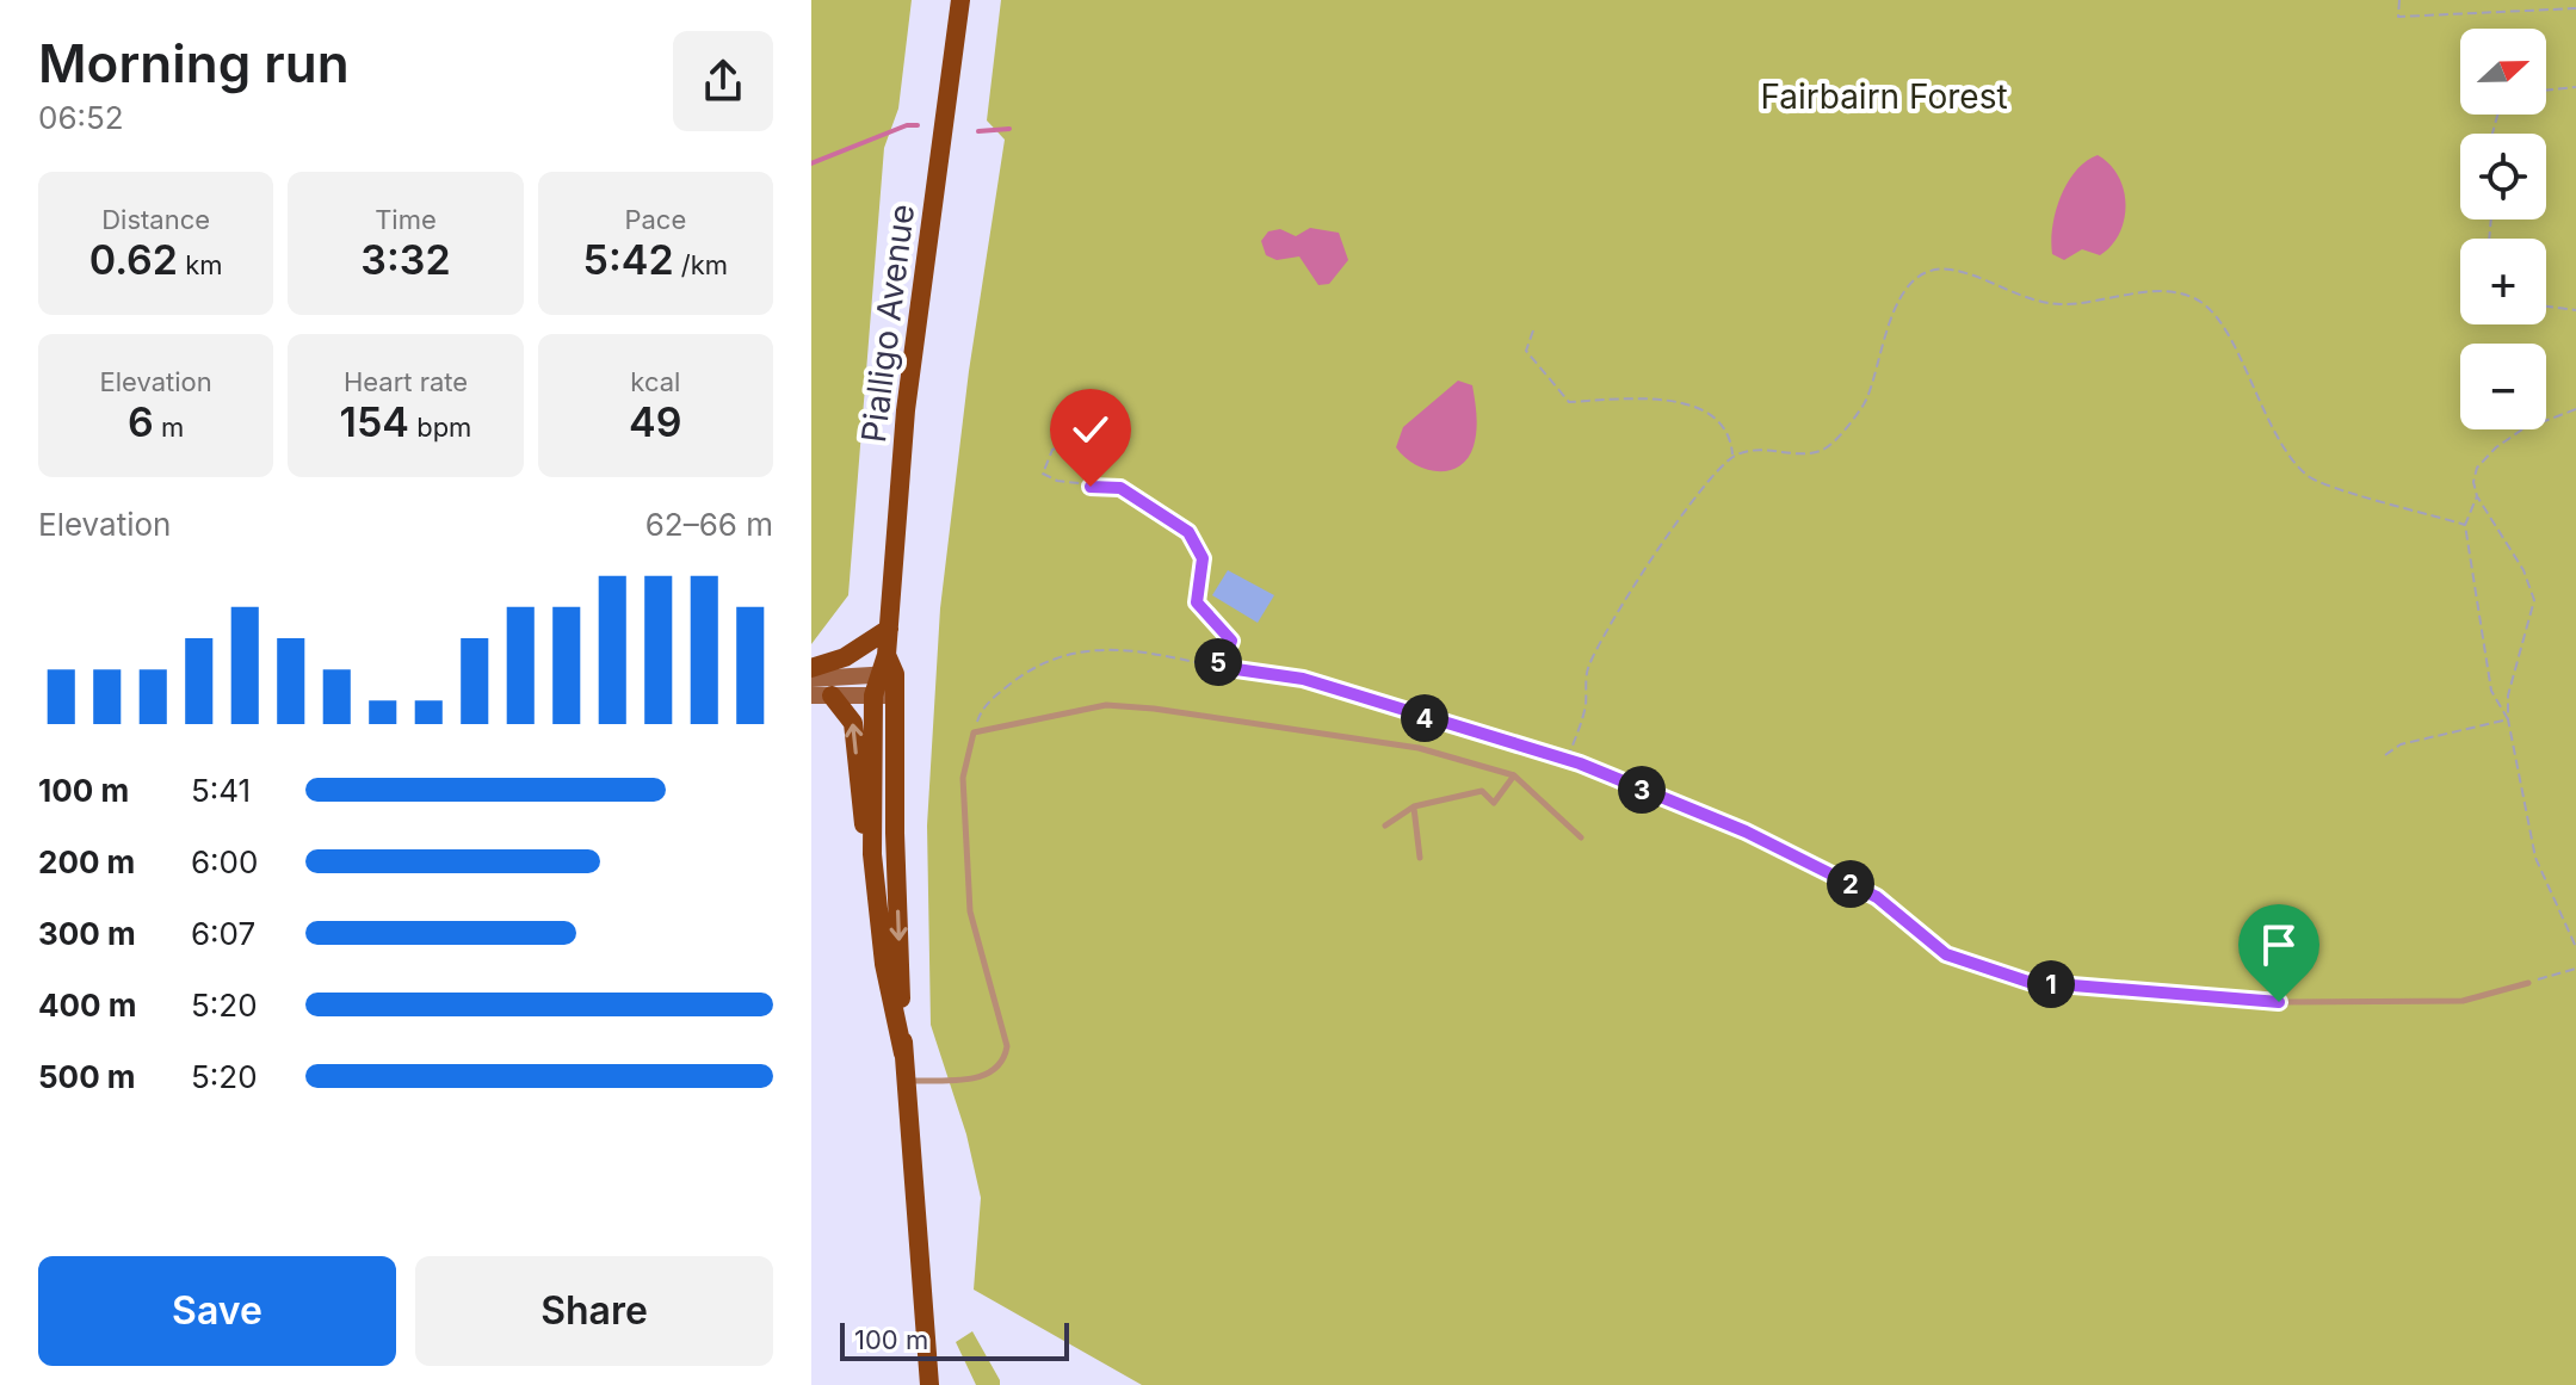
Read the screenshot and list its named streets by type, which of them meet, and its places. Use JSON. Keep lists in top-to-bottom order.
{
  "streets": {
    "main road": ["Pialligo Avenue"]
  },
  "parks": ["Fairbairn Forest"],
  "scale_bar": "100 m",
  "north": "right",
  "page": {
    "heading": ["Morning run", "06:52"],
    "map_buttons": ["+", "−"],
    "stats": [
      ["Distance", "0.62 km"],
      ["Time", "3:32"],
      ["Pace", "5:42 /km"],
      ["Elevation", "6 m"],
      ["Heart rate", "154 bpm"],
      ["kcal", "49"]
    ],
    "chart": ["Elevation", "62–66 m"],
    "pins": [
      "5",
      "4",
      "3",
      "2",
      "1"
    ],
    "list": [
      {
        "name": "100 m",
        "note": "5:41"
      },
      {
        "name": "200 m",
        "note": "6:00"
      },
      {
        "name": "300 m",
        "note": "6:07"
      },
      {
        "name": "400 m",
        "note": "5:20"
      },
      {
        "name": "500 m",
        "note": "5:20"
      }
    ],
    "buttons": ["Save", "Share"],
    "scale": "100 m"
  }
}
